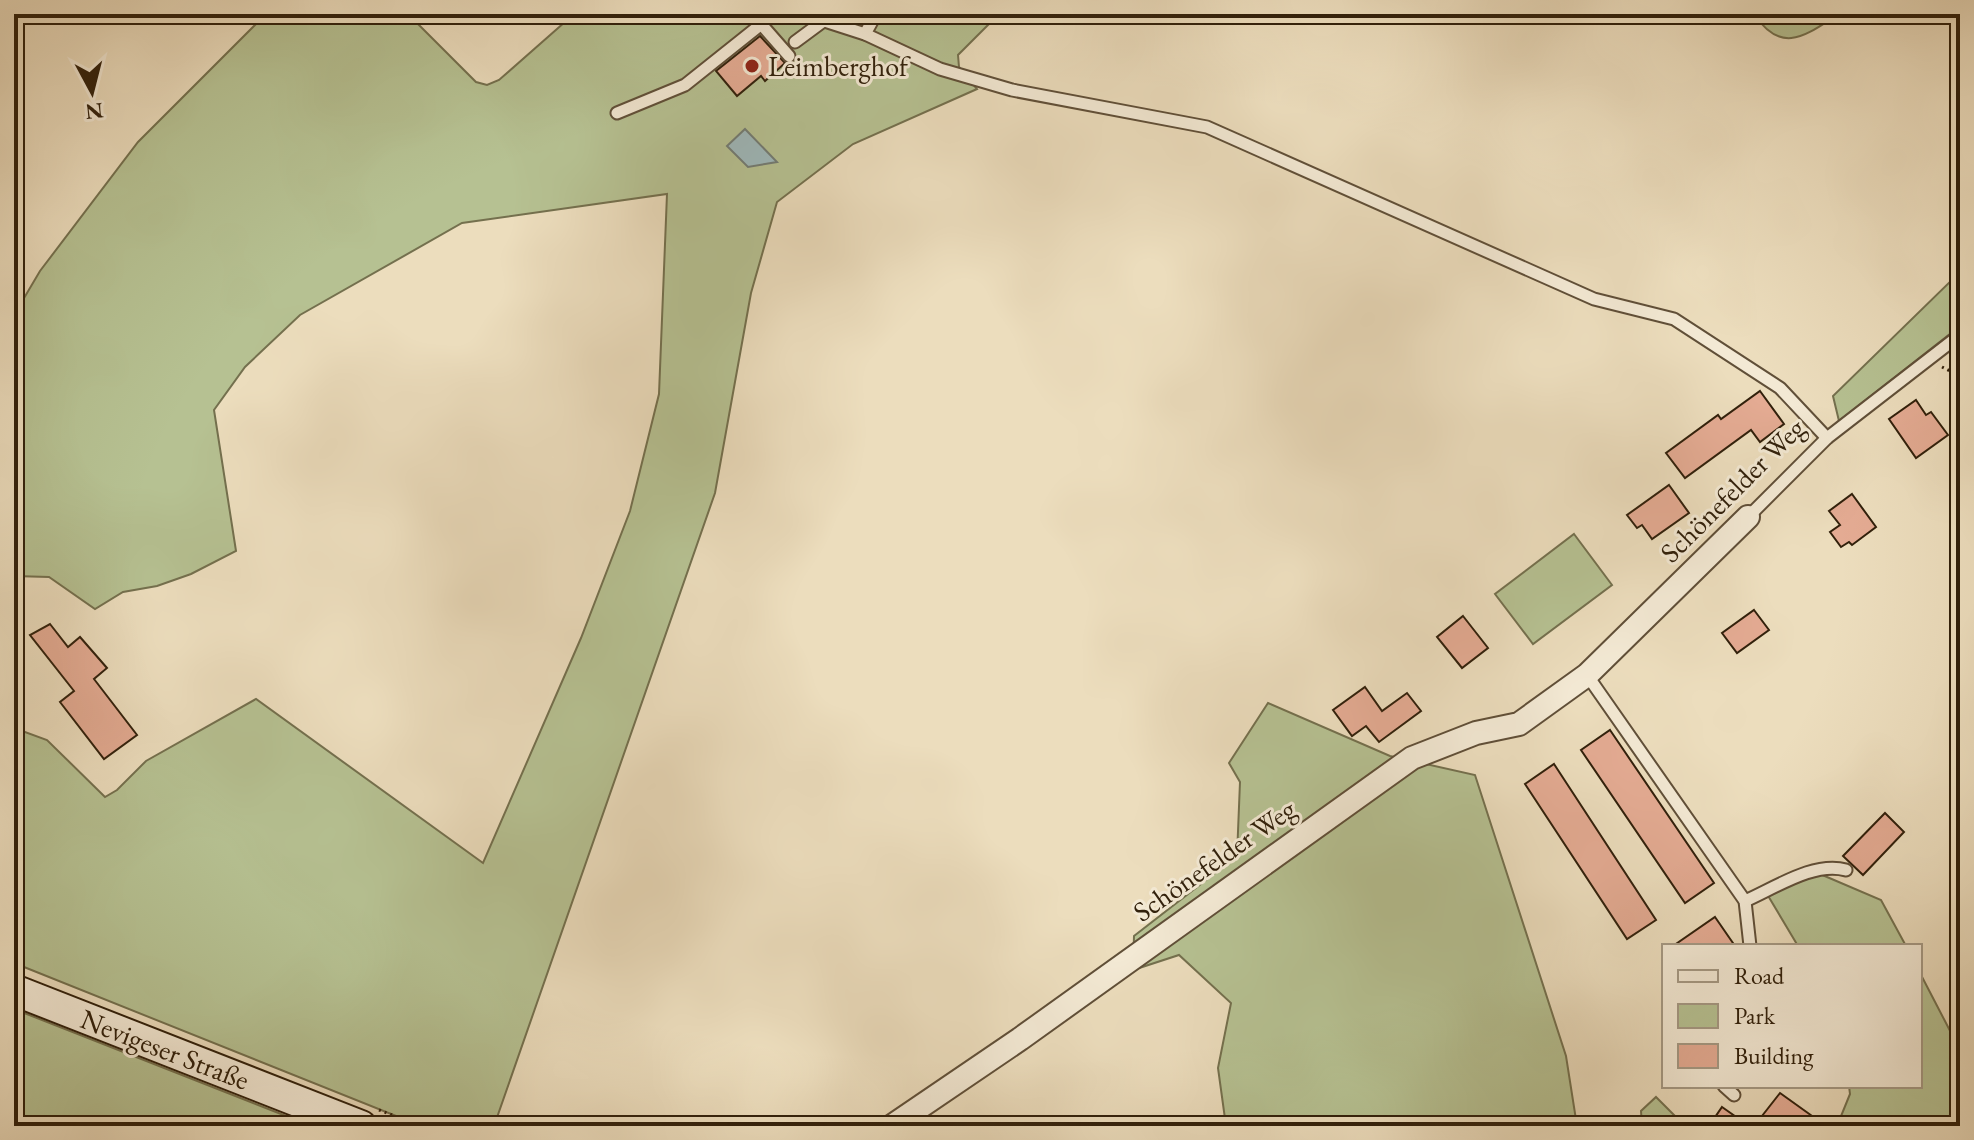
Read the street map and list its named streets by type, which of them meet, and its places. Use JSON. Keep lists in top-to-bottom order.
{
  "streets": {
    "main road": ["Nevigeser Straße"],
    "street": ["Schönefelder Weg"]
  },
  "places": ["Leimberghof"],
  "legend": ["Road", "Park", "Building"],
  "north": "bottom"
}
